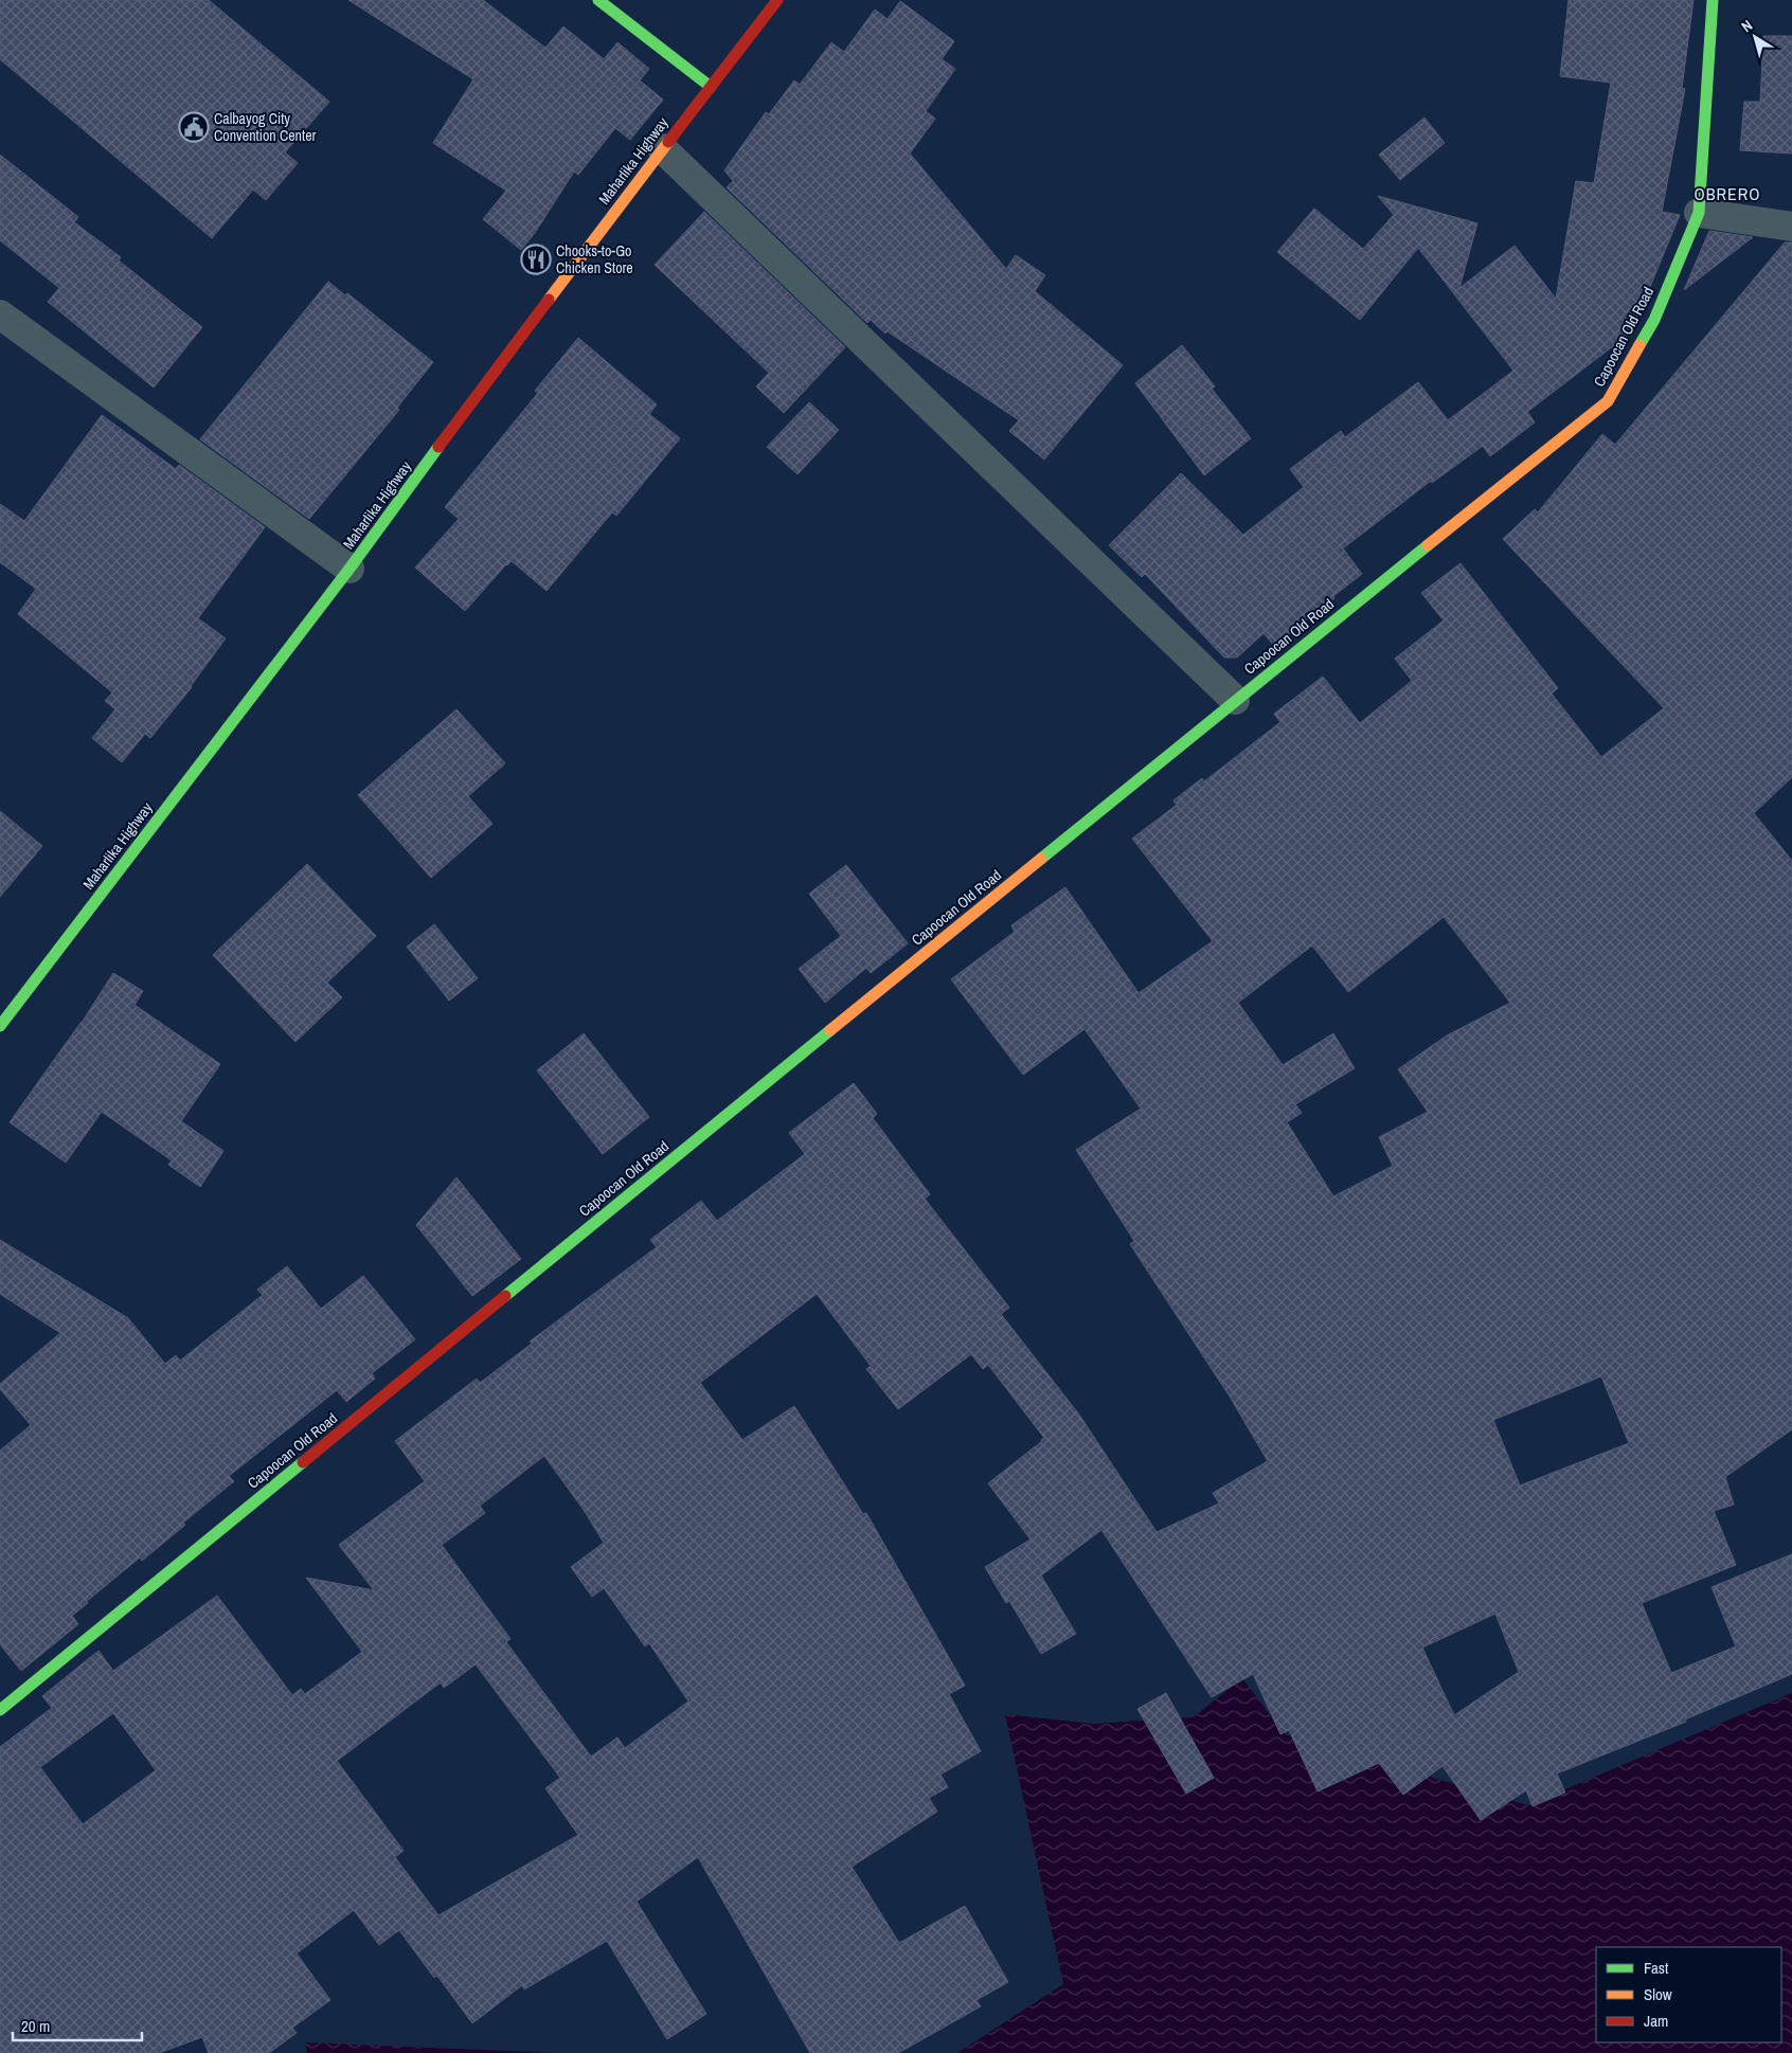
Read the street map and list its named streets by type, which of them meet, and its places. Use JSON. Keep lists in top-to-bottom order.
{
  "streets": {
    "street": ["Maharlika Highway", "Capoocan Old Road"]
  },
  "districts": ["OBRERO"],
  "places": {
    "public building": ["Calbayog City Convention Center"],
    "restaurant": ["Chooks-to-Go Chicken Store"]
  },
  "legend": ["Fast", "Slow", "Jam"],
  "scale_bar": "20 m",
  "north": "top left"
}
